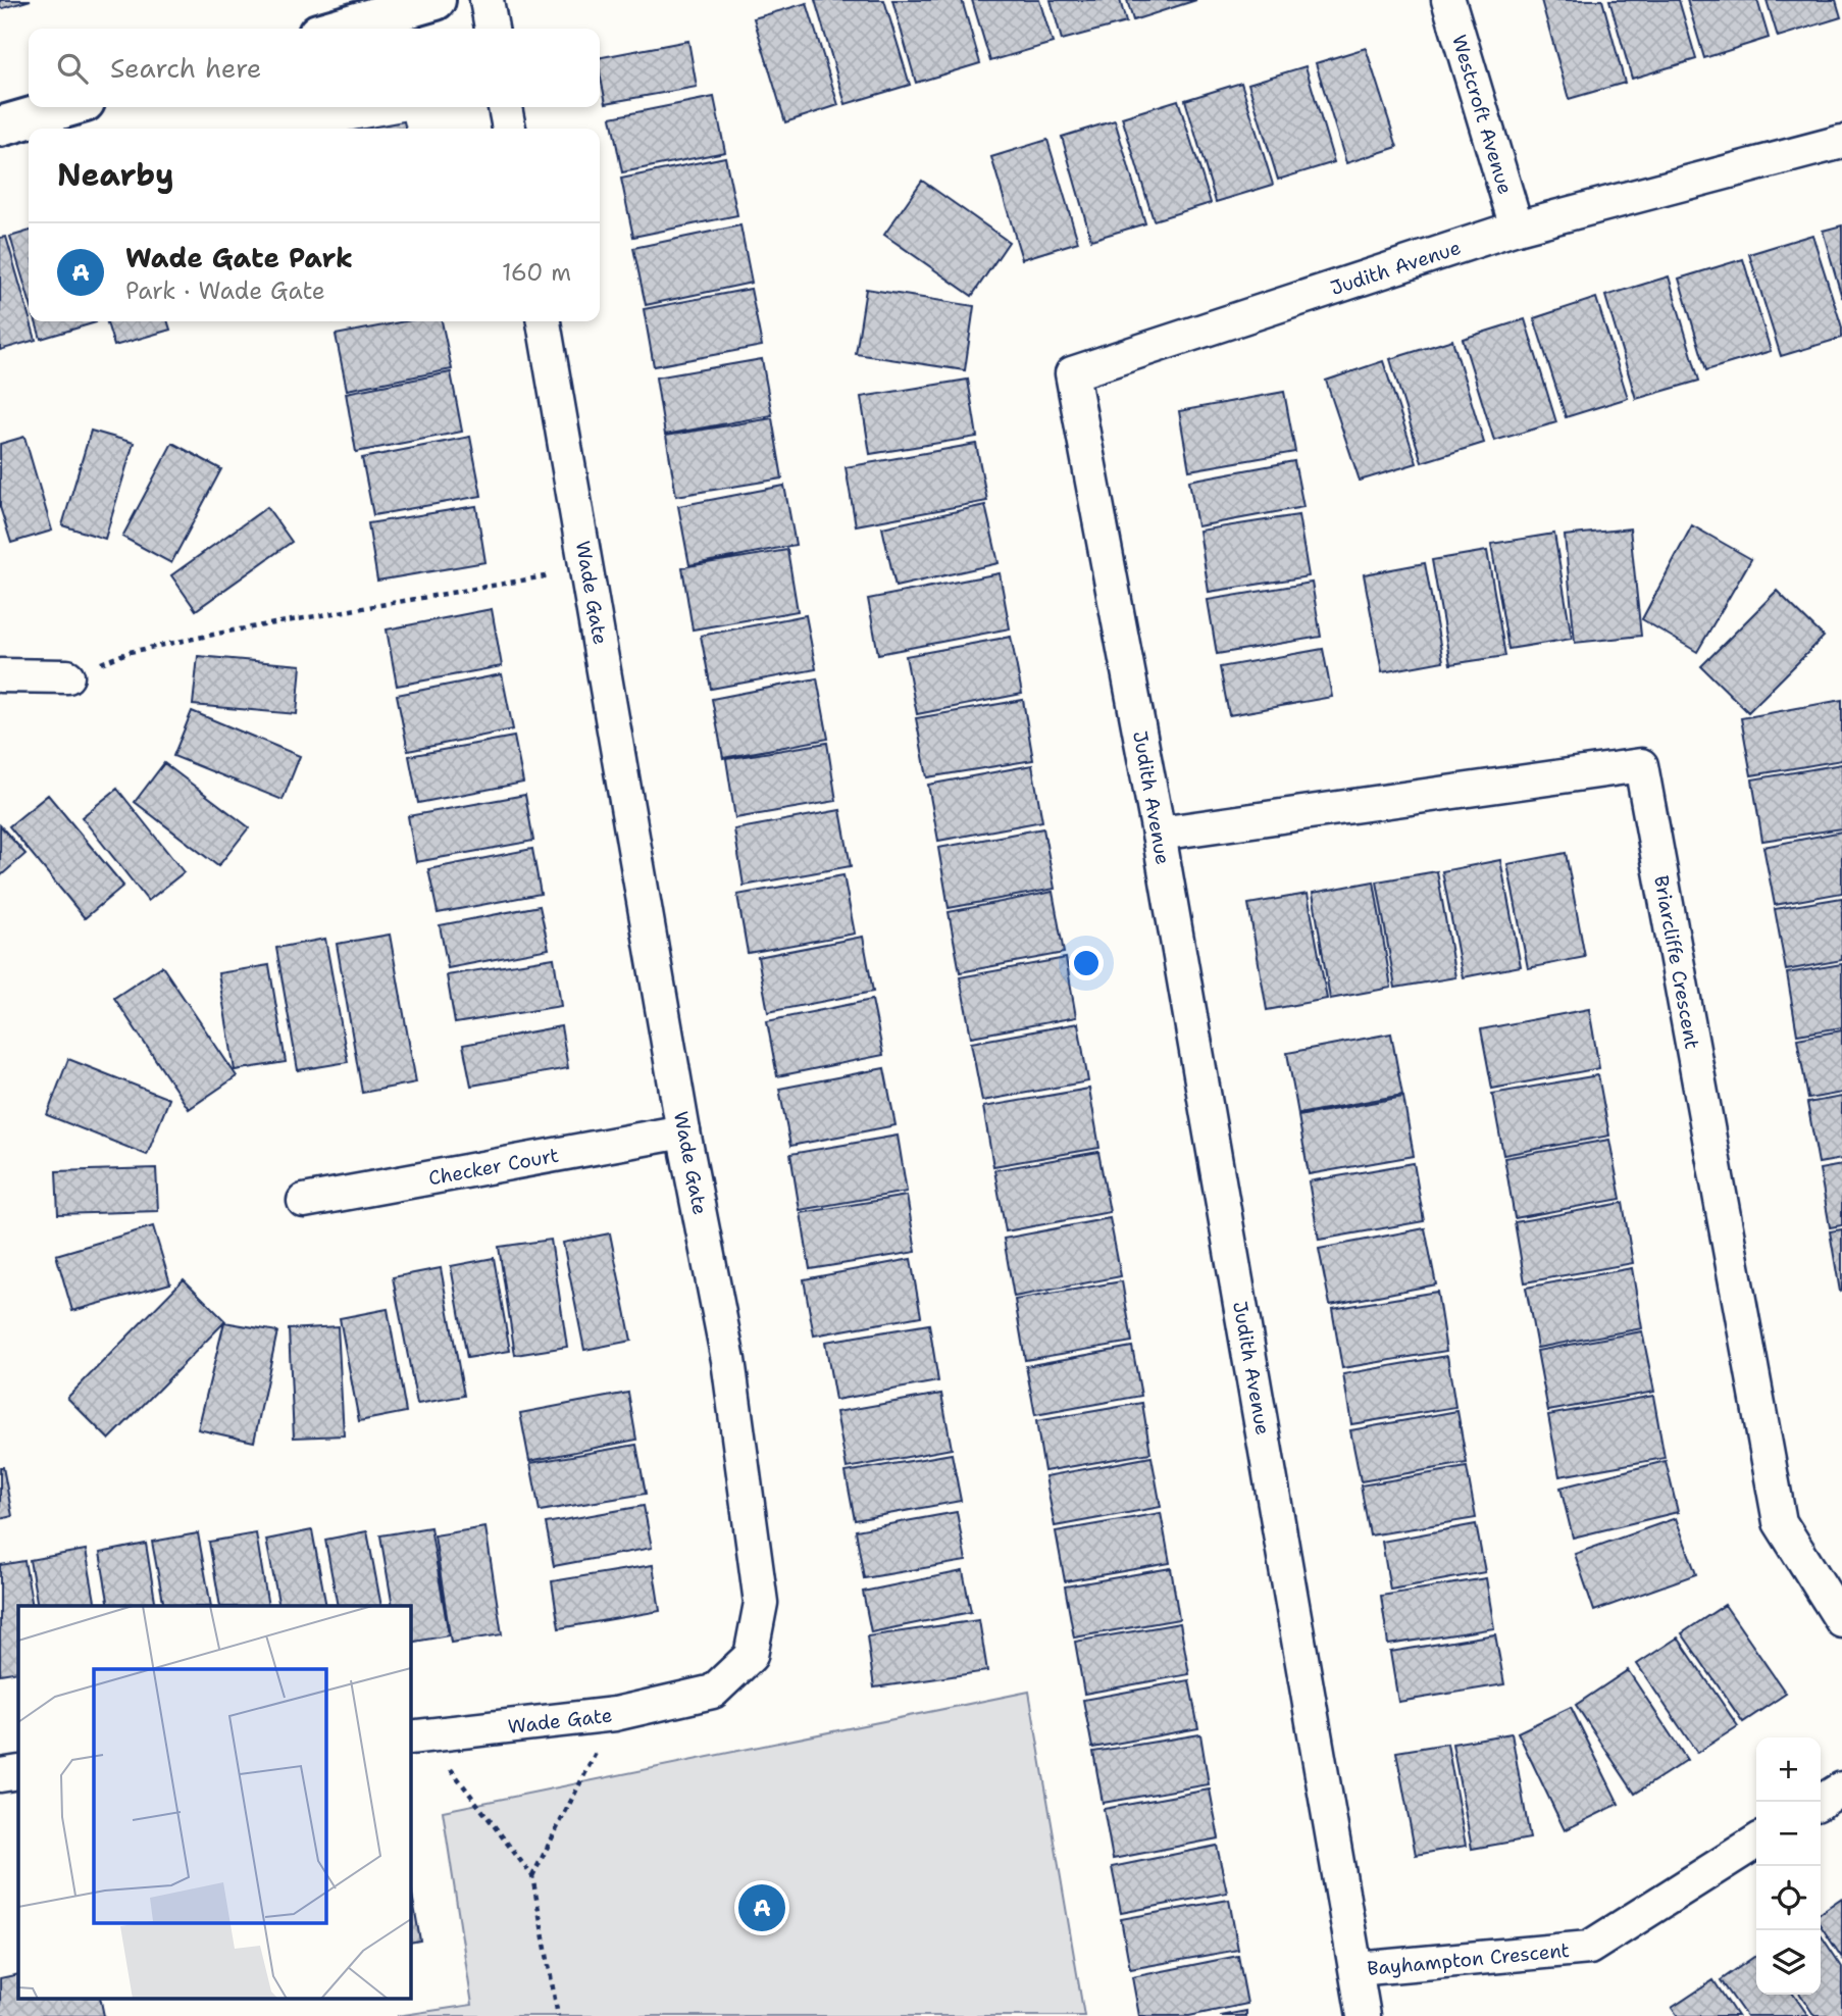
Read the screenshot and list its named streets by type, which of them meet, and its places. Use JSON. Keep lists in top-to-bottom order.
{
  "streets": {
    "street": [
      "Westcroft Avenue",
      "Judith Avenue",
      "Wade Gate",
      "Briarcliffe Crescent",
      "Checker Court",
      "Bayhampton Crescent"
    ]
  },
  "crossings": [
    ["Westcroft Avenue", "Judith Avenue"],
    ["Judith Avenue", "Briarcliffe Crescent"],
    ["Judith Avenue", "Bayhampton Crescent"],
    ["Wade Gate", "Checker Court"]
  ],
  "page": {
    "search": "Search here",
    "heading": "Nearby",
    "list": [
      {
        "mark": "A",
        "name": "Wade Gate Park",
        "note": "Park · Wade Gate",
        "value": "160 m"
      }
    ],
    "map_buttons": ["+", "−"],
    "pins": "A"
  }
}
